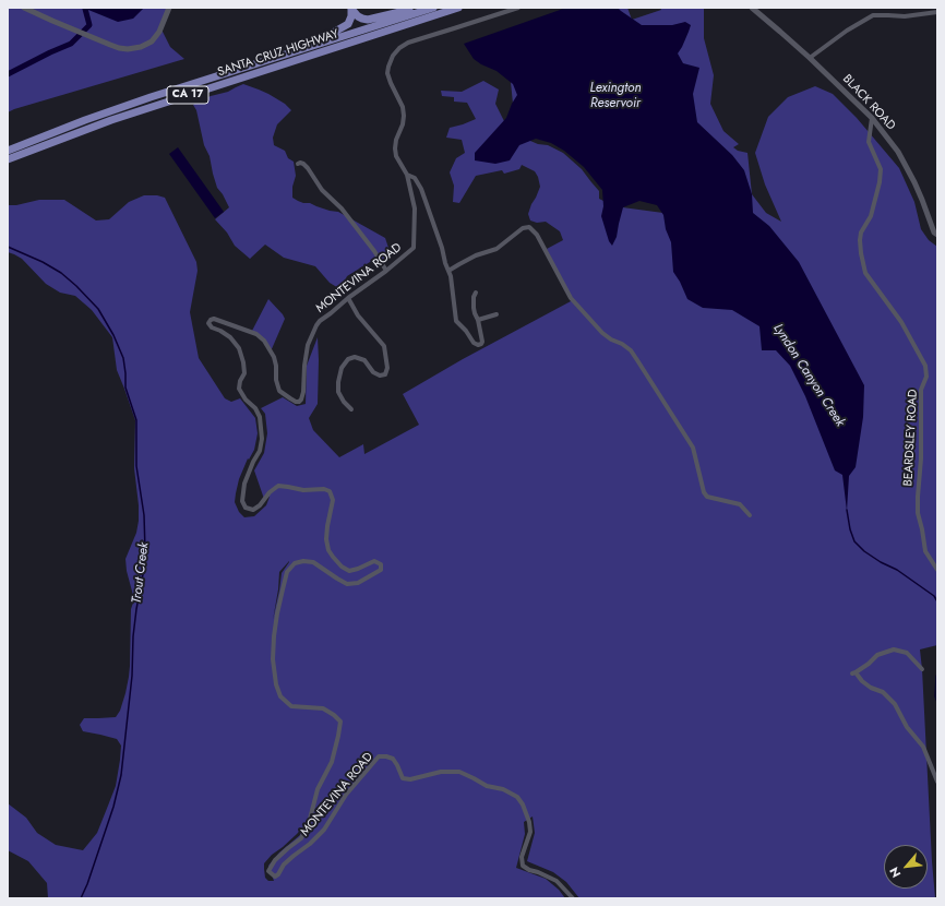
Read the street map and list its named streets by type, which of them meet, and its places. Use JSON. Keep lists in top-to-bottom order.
{
  "streets": {
    "highway": ["SANTA CRUZ HIGHWAY", "CA 17"],
    "street": ["BLACK ROAD", "MONTEVINA ROAD", "BEARDSLEY ROAD"]
  },
  "crossings": [
    ["BLACK ROAD", "BEARDSLEY ROAD"]
  ],
  "water": ["Lexington Reservoir", "Lyndon Canyon Creek", "Trout Creek"],
  "north": "bottom left"
}
